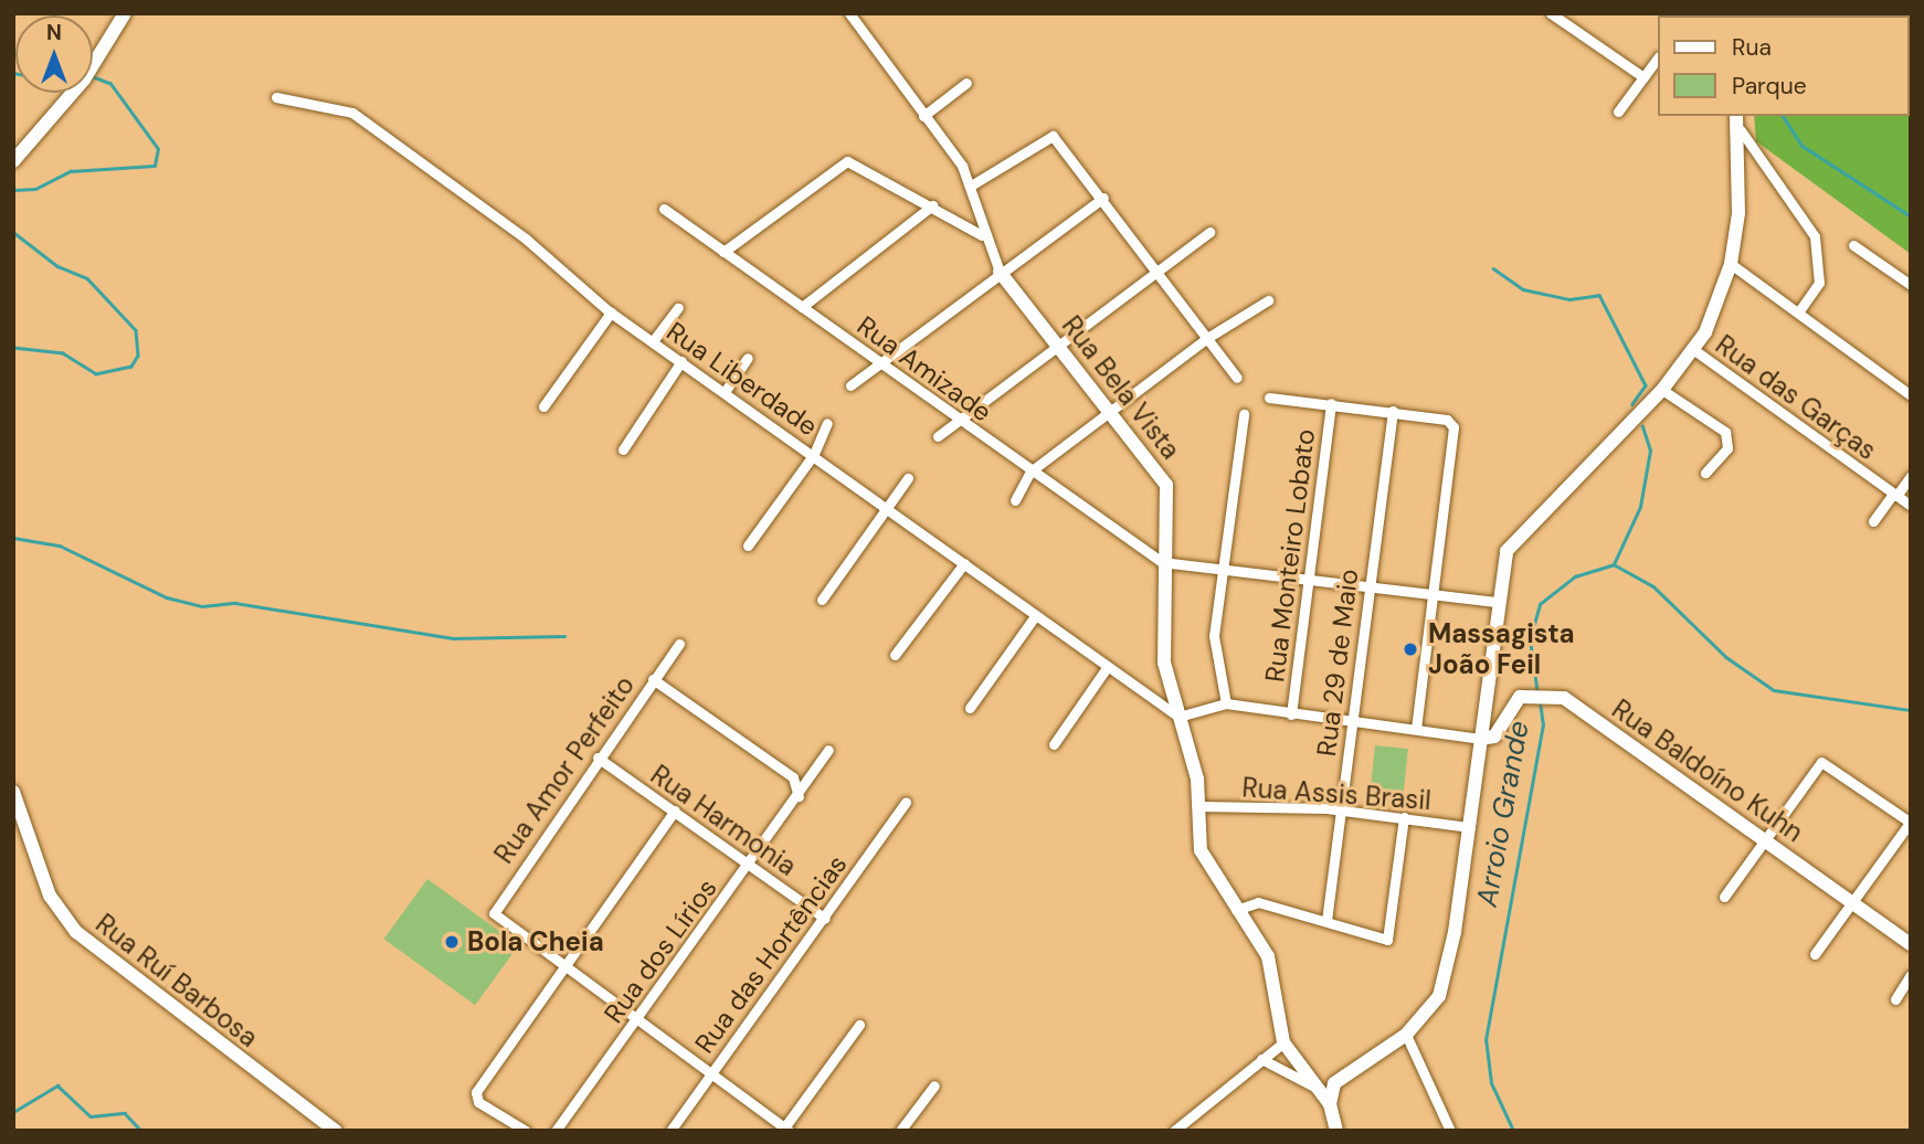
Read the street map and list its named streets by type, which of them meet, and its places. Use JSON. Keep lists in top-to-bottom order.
{
  "streets": {
    "main road": ["Rua Bela Vista", "Rua Baldoíno Kuhn", "Rua Ruí Barbosa"],
    "street": [
      "Rua Amizade",
      "Rua Liberdade",
      "Rua das Garças",
      "Rua Monteiro Lobato",
      "Rua 29 de Maio",
      "Rua Amor Perfeito",
      "Rua Assis Brasil",
      "Rua Harmonia",
      "Rua dos Lírios",
      "Rua das Hortências"
    ]
  },
  "crossings": [
    ["Rua Amizade", "Rua Bela Vista"],
    ["Rua Liberdade", "Rua Bela Vista"],
    ["Rua Bela Vista", "Rua Assis Brasil"],
    ["Rua 29 de Maio", "Rua Assis Brasil"],
    ["Rua Amor Perfeito", "Rua Harmonia"],
    ["Rua Harmonia", "Rua dos Lírios"],
    ["Rua Harmonia", "Rua das Hortências"]
  ],
  "water": ["Arroio Grande"],
  "places": ["Massagista João Feil", "Bola Cheia"],
  "legend": ["Rua", "Parque"],
  "north": "top"
}
